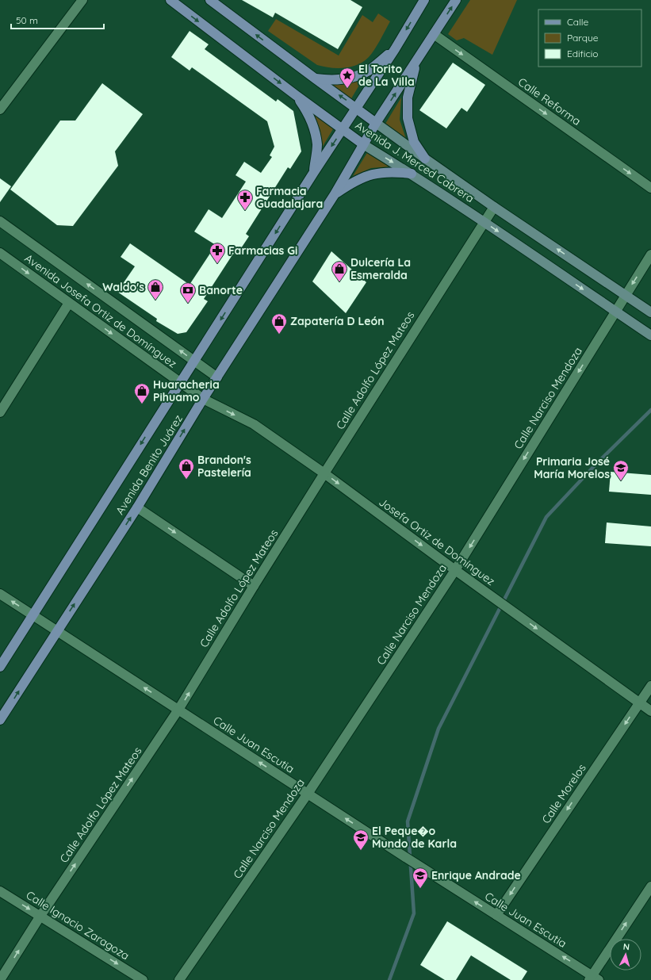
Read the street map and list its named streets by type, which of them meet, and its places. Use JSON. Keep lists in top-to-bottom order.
{
  "streets": {
    "main road": ["Avenida J. Merced Cabrera", "Avenida Benito Juárez"],
    "street": [
      "Calle Reforma",
      "Avenida Josefa Ortiz de Domínguez",
      "Calle Adolfo López Mateos",
      "Calle Narciso Mendoza",
      "Josefa Ortiz de Domínguez",
      "Calle Juan Escutia",
      "Calle Morelos",
      "Calle Ignacio Zaragoza"
    ]
  },
  "crossings": [
    ["Calle Reforma", "Avenida Benito Juárez"],
    ["Avenida J. Merced Cabrera", "Calle Adolfo López Mateos"],
    ["Avenida J. Merced Cabrera", "Calle Narciso Mendoza"],
    ["Avenida J. Merced Cabrera", "Avenida Benito Juárez"],
    ["Avenida Josefa Ortiz de Domínguez", "Avenida Benito Juárez"],
    ["Avenida Josefa Ortiz de Domínguez", "Josefa Ortiz de Domínguez"],
    ["Calle Adolfo López Mateos", "Josefa Ortiz de Domínguez"],
    ["Calle Adolfo López Mateos", "Calle Juan Escutia"],
    ["Calle Adolfo López Mateos", "Calle Ignacio Zaragoza"],
    ["Calle Narciso Mendoza", "Josefa Ortiz de Domínguez"],
    ["Calle Narciso Mendoza", "Calle Juan Escutia"],
    ["Avenida Benito Juárez", "Josefa Ortiz de Domínguez"],
    ["Avenida Benito Juárez", "Calle Juan Escutia"],
    ["Josefa Ortiz de Domínguez", "Calle Morelos"],
    ["Calle Juan Escutia", "Calle Morelos"]
  ],
  "one_way": [
    "Calle Reforma",
    "Calle Adolfo López Mateos",
    "Calle Narciso Mendoza",
    "Josefa Ortiz de Domínguez",
    "Calle Juan Escutia",
    "Calle Morelos",
    "Calle Ignacio Zaragoza"
  ],
  "places": {
    "place": ["El Torito de La Villa"],
    "pharmacy": ["Farmacia Guadalajara", "Farmacias Gi"],
    "shop": [
      "Dulcería La Esmeralda",
      "Waldo's",
      "Zapatería D León",
      "Huaracheria Pihuamo",
      "Brandon's Pastelería"
    ],
    "bank": ["Banorte"],
    "school or university": ["Primaria José María Morelos", "El Peque�o Mundo de Karla", "Enrique Andrade"]
  },
  "legend": ["Calle", "Parque", "Edificio"],
  "scale_bar": "50 m",
  "north": "top"
}
